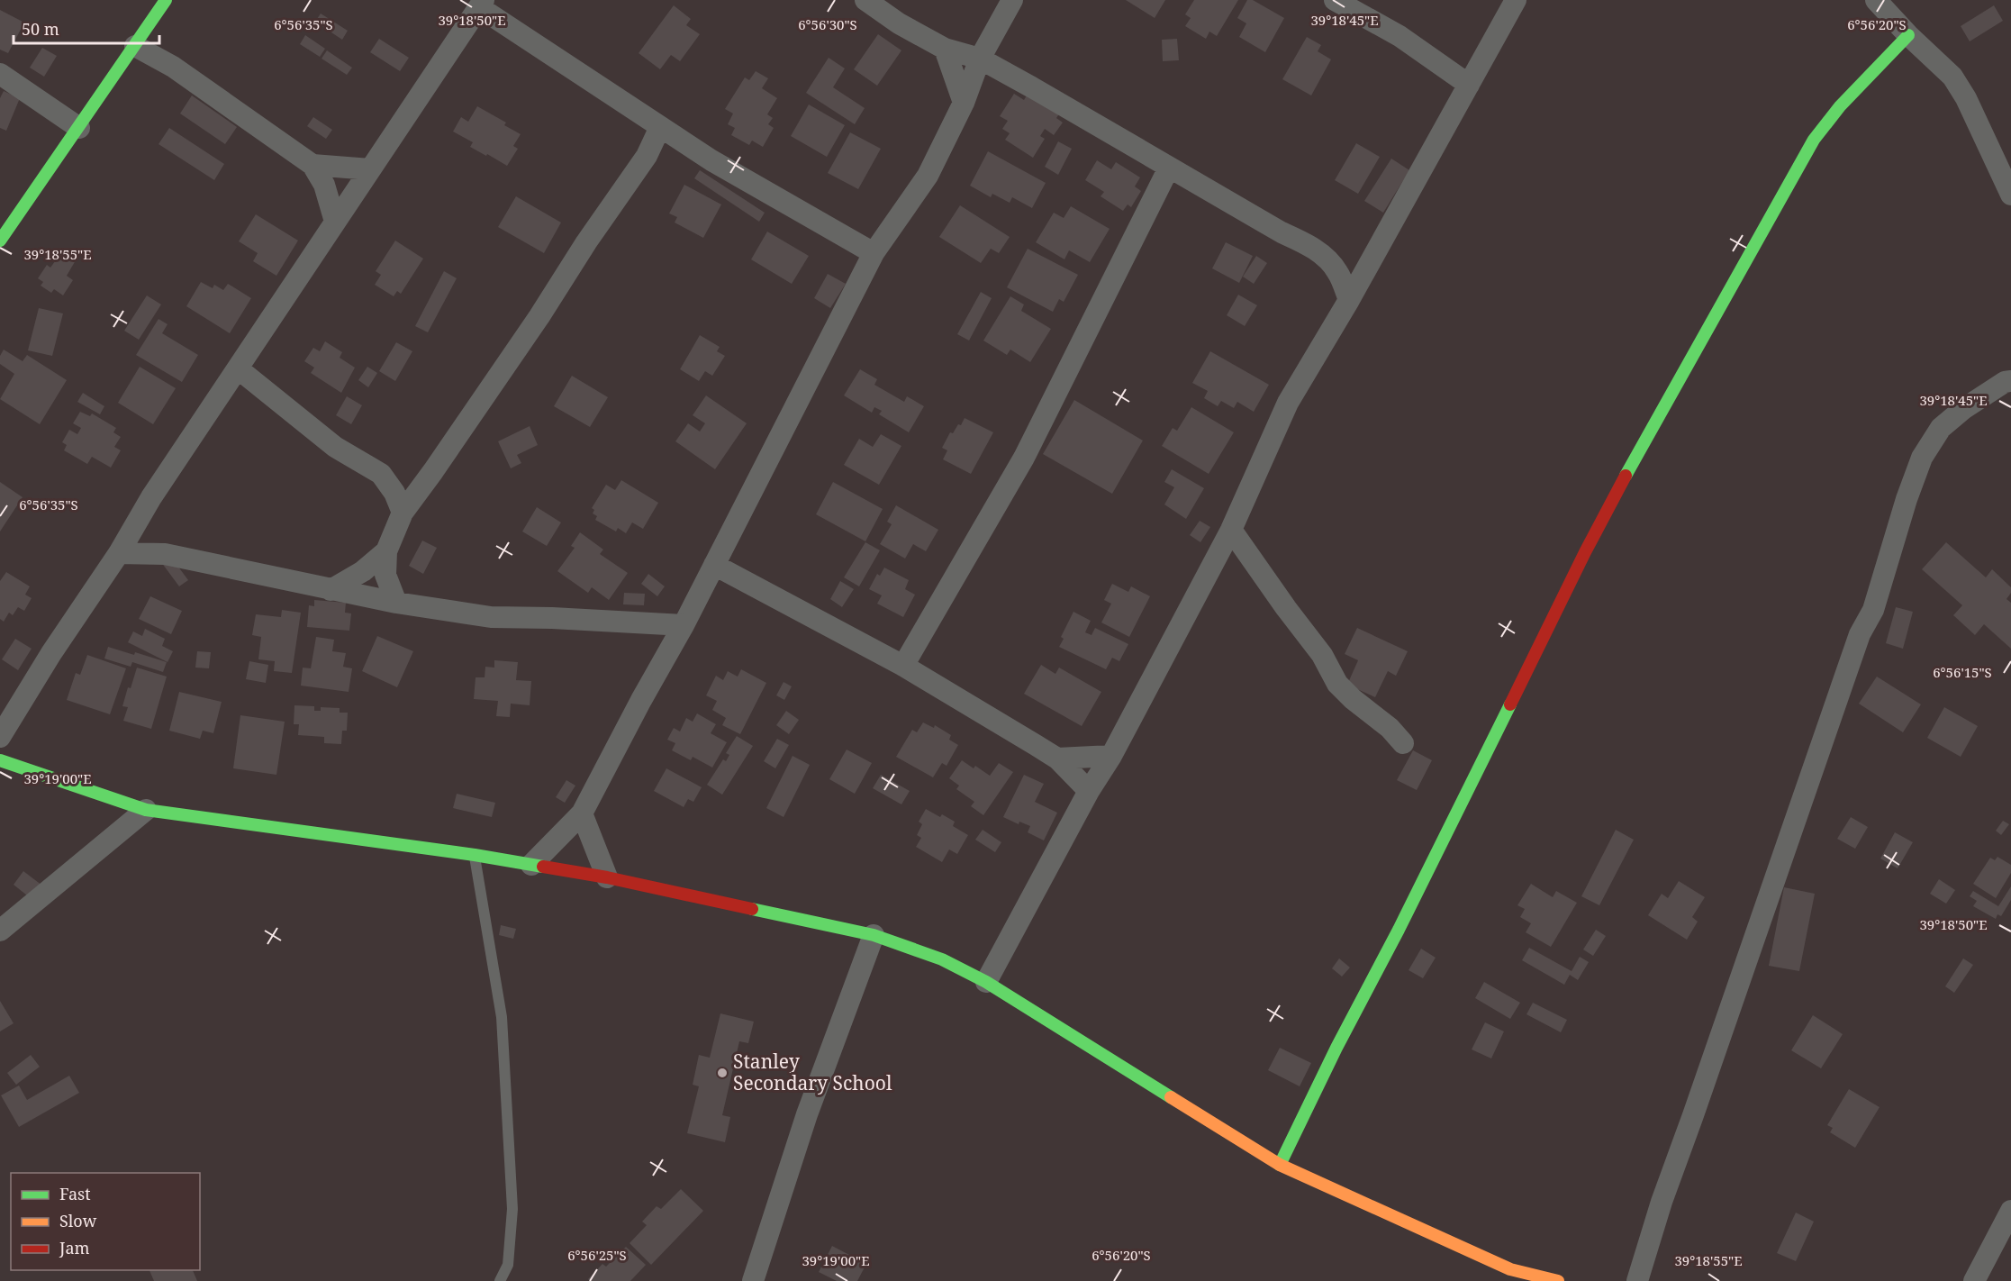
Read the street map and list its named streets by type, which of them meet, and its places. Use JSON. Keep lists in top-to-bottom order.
{
  "places": ["Stanley Secondary School"],
  "legend": ["Fast", "Slow", "Jam"],
  "scale_bar": "50 m",
  "coordinates": [
    "39°18'50\"E",
    "39°18'45\"E",
    "6°56'35\"S",
    "6°56'30\"S",
    "6°56'20\"S",
    "39°18'55\"E",
    "6°56'15\"S",
    "39°19'00\"E",
    "6°56'25\"S"
  ]
}
